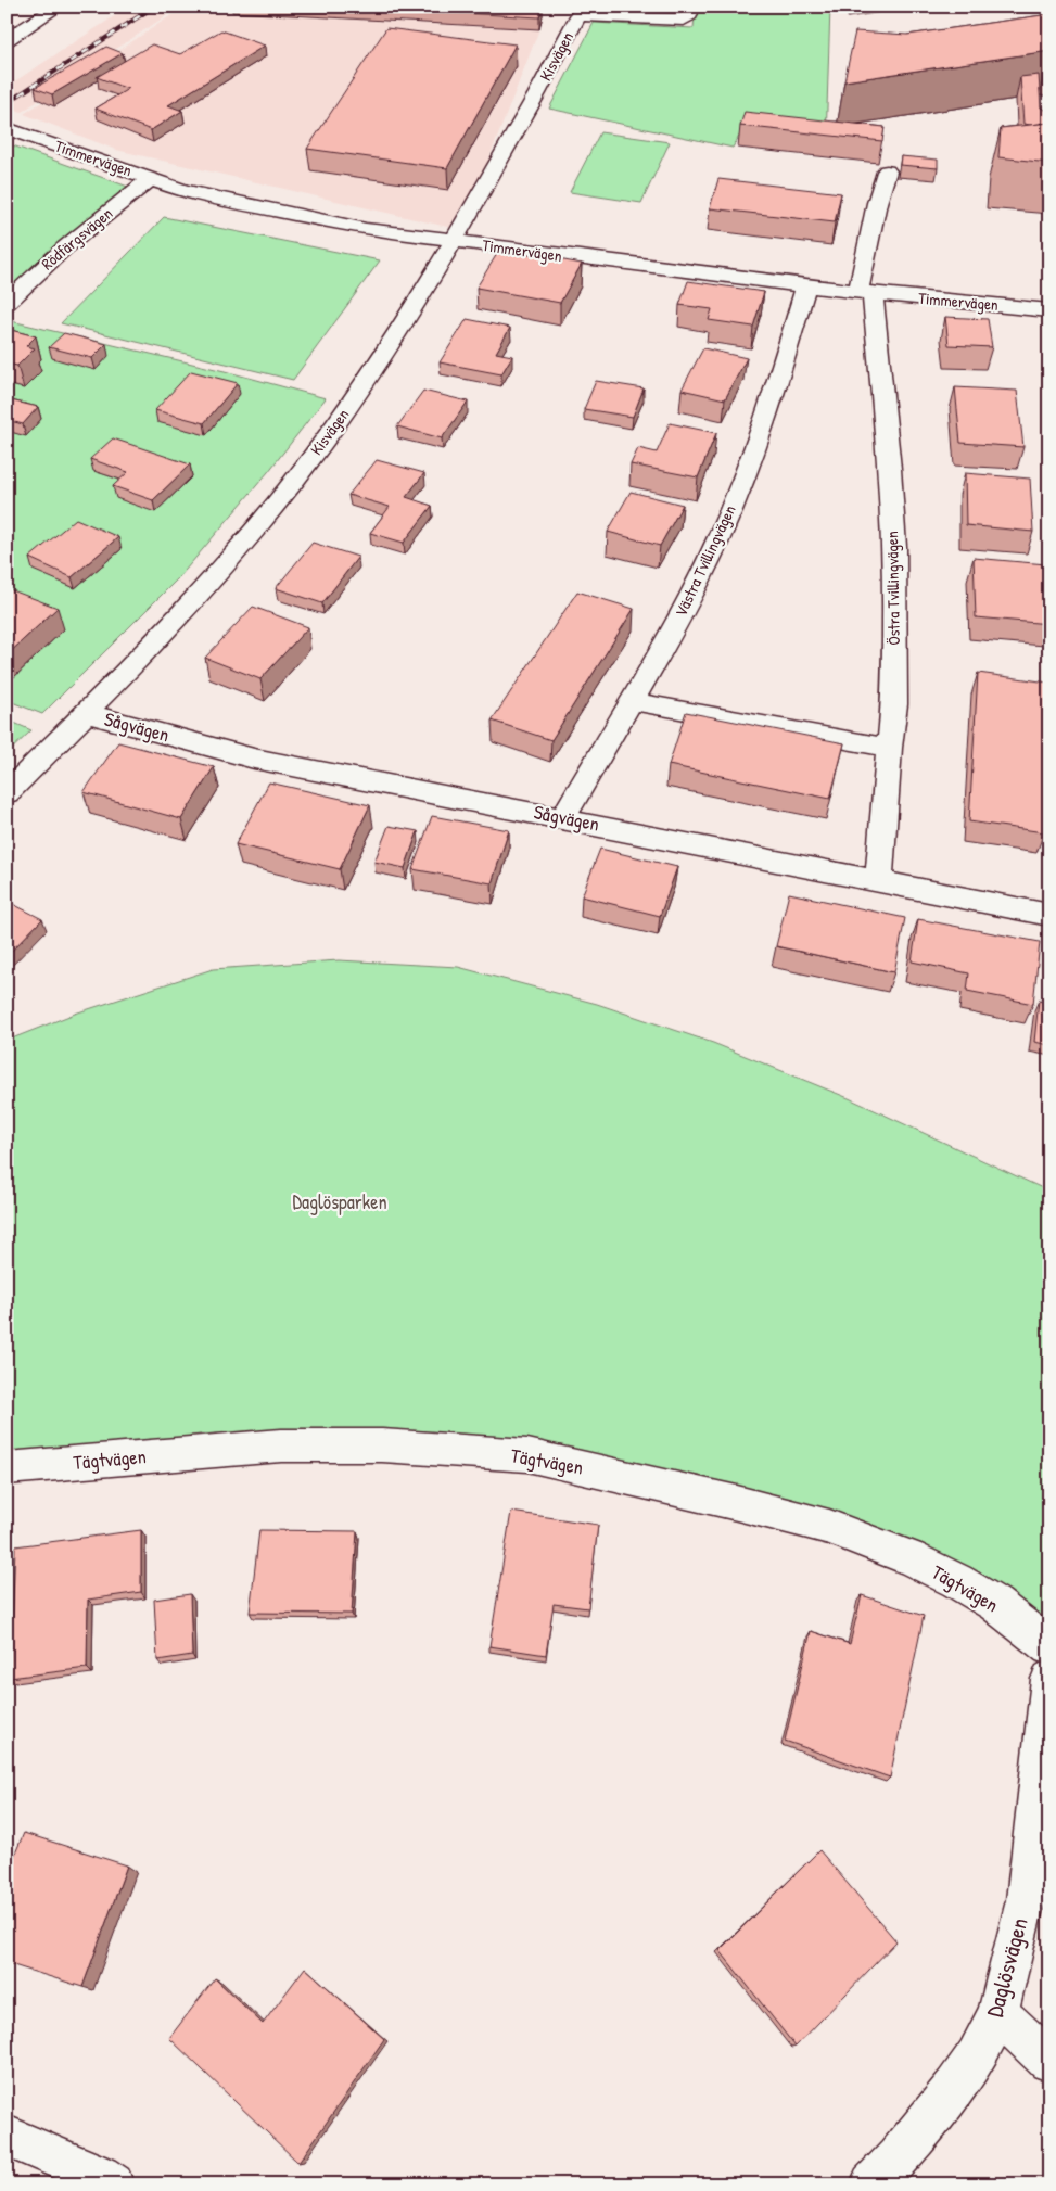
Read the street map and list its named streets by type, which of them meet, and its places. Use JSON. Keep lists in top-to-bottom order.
{
  "streets": {
    "street": [
      "Kisvägen",
      "Timmervägen",
      "Rödfärgsvägen",
      "Västra Tvillingvägen",
      "Östra Tvillingvägen",
      "Sågvägen",
      "Tägtvägen",
      "Daglösvägen"
    ]
  },
  "crossings": [
    ["Kisvägen", "Timmervägen"],
    ["Kisvägen", "Sågvägen"],
    ["Timmervägen", "Rödfärgsvägen"],
    ["Timmervägen", "Västra Tvillingvägen"],
    ["Timmervägen", "Östra Tvillingvägen"],
    ["Västra Tvillingvägen", "Sågvägen"],
    ["Östra Tvillingvägen", "Sågvägen"]
  ],
  "parks": ["Daglösparken"]
}
